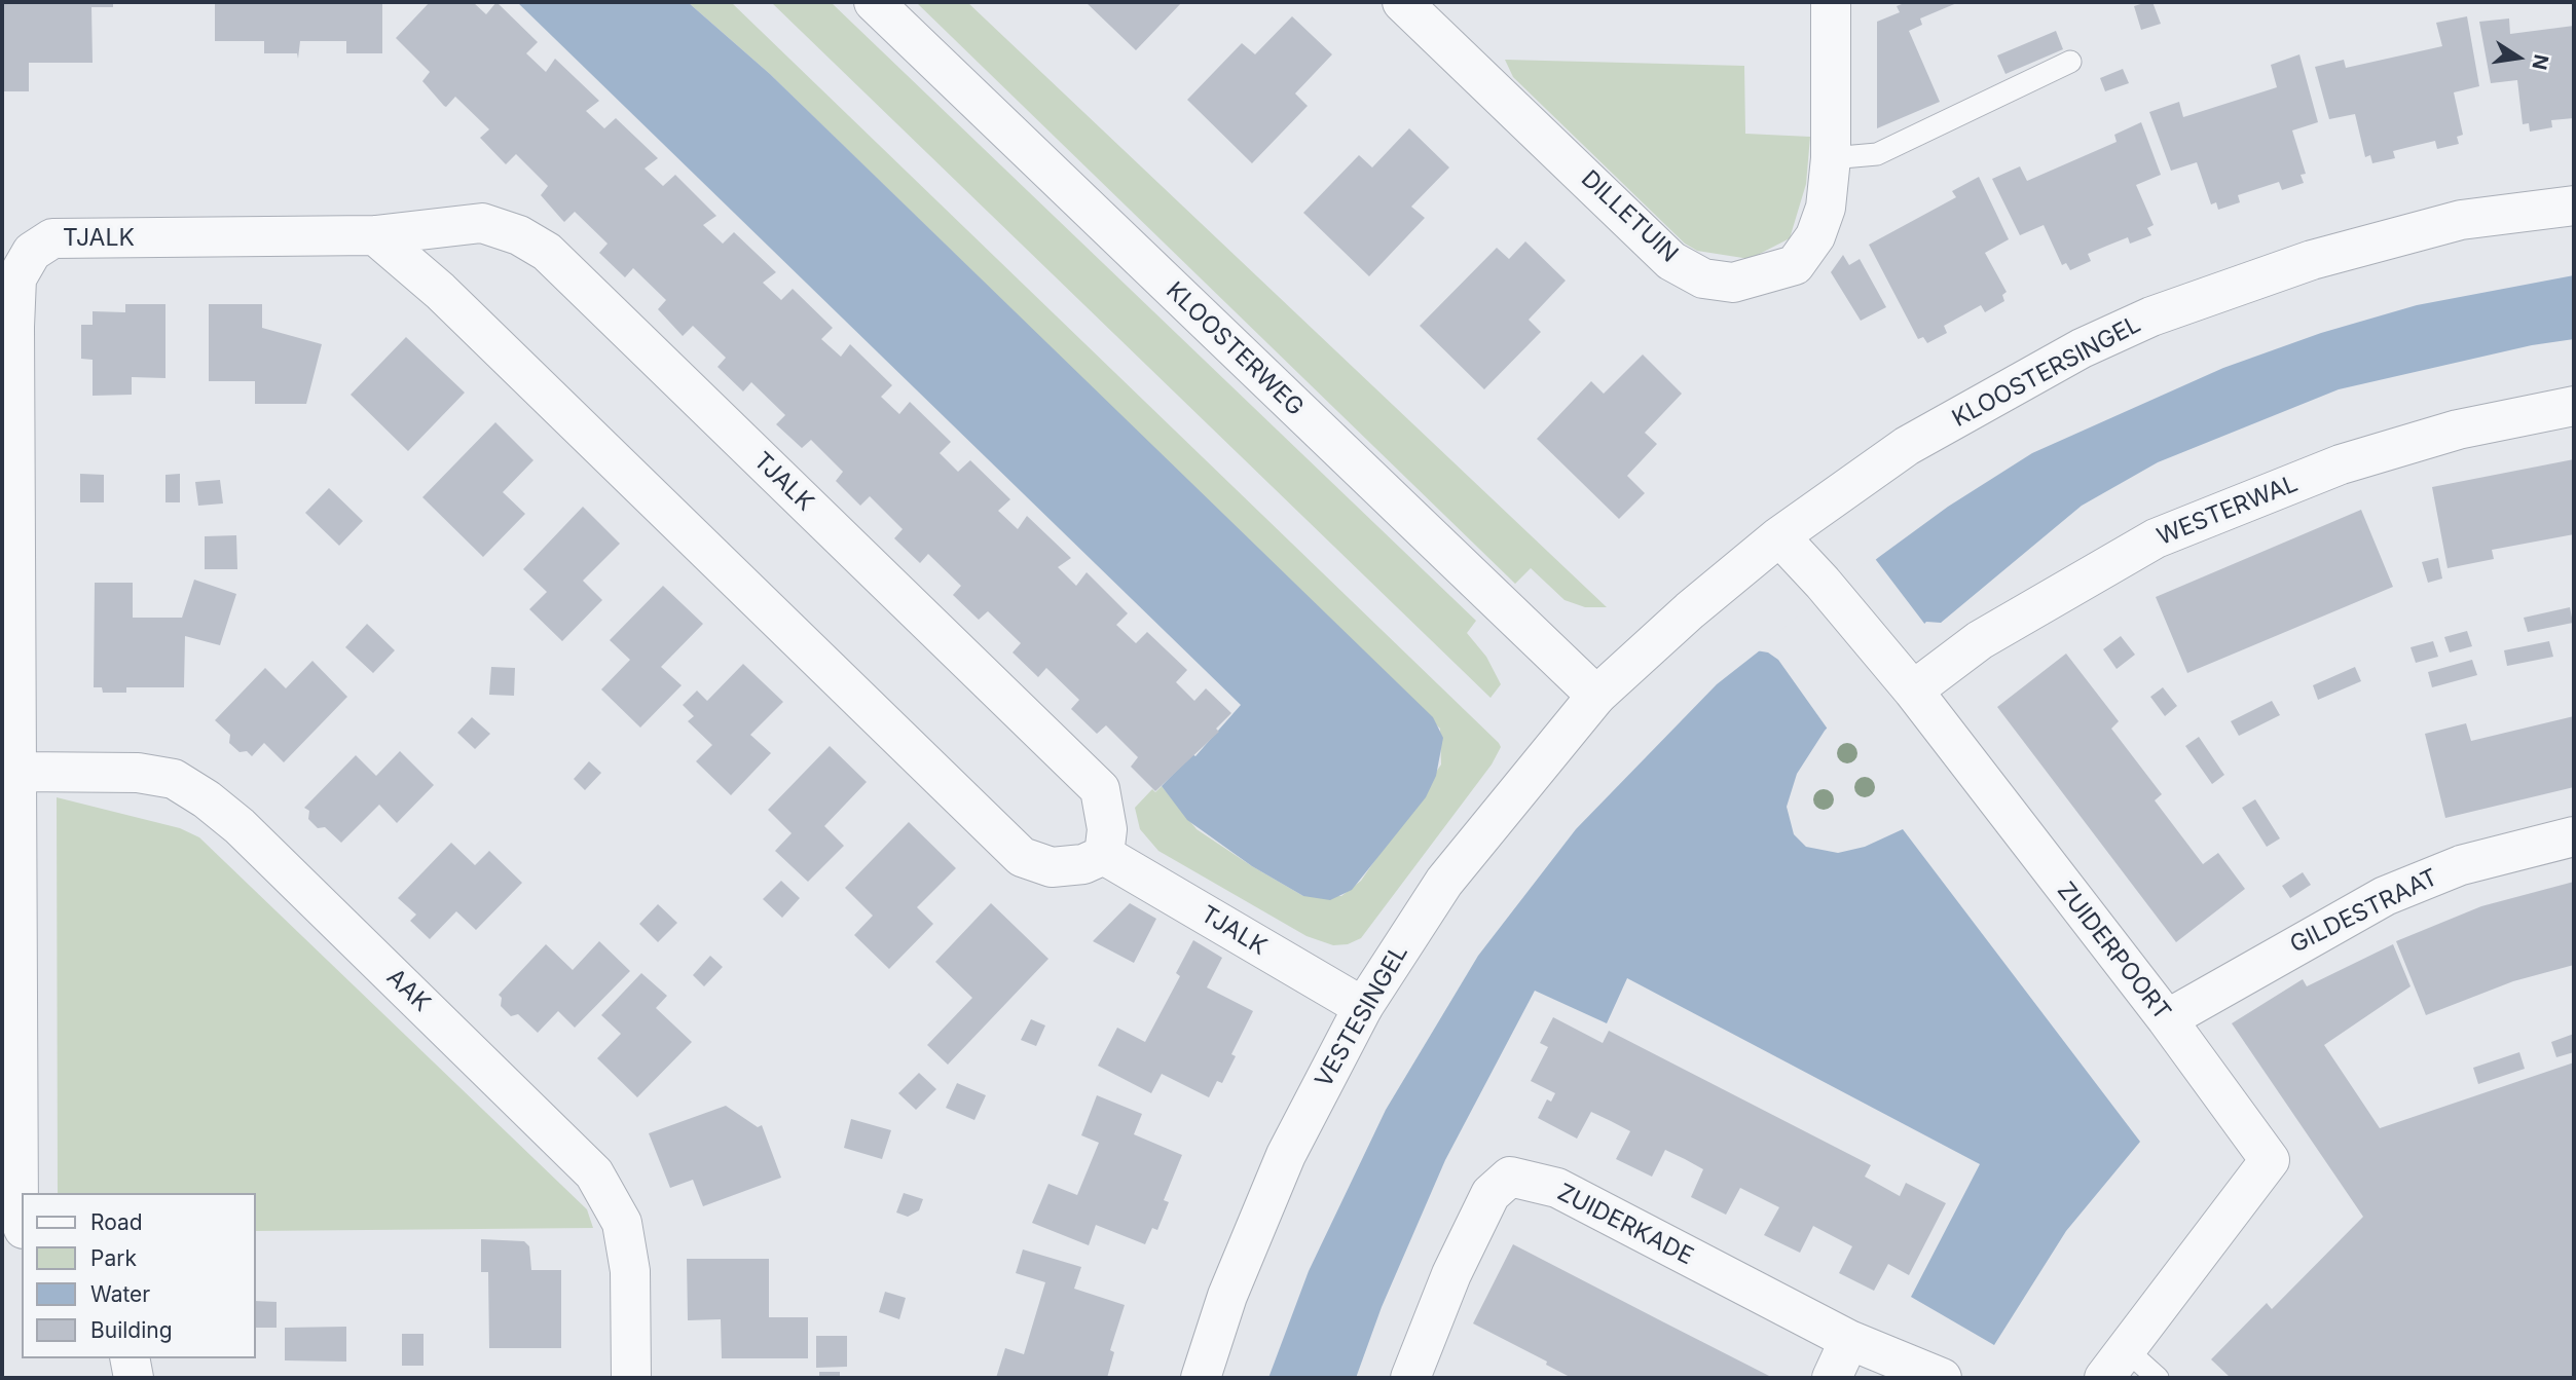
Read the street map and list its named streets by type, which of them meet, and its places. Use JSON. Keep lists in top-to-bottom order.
{
  "streets": {
    "street": [
      "DILLETUIN",
      "TJALK",
      "KLOOSTERWEG",
      "KLOOSTERSINGEL",
      "WESTERWAL",
      "GILDESTRAAT",
      "ZUIDERPOORT",
      "AAK",
      "VESTESINGEL",
      "ZUIDERKADE"
    ]
  },
  "crossings": [
    ["TJALK", "AAK"],
    ["TJALK", "VESTESINGEL"],
    ["KLOOSTERWEG", "KLOOSTERSINGEL"],
    ["KLOOSTERWEG", "VESTESINGEL"],
    ["KLOOSTERSINGEL", "ZUIDERPOORT"],
    ["KLOOSTERSINGEL", "VESTESINGEL"],
    ["WESTERWAL", "ZUIDERPOORT"],
    ["GILDESTRAAT", "ZUIDERPOORT"]
  ],
  "legend": [
    "Road",
    "Park",
    "Water",
    "Building"
  ],
  "north": "right"
}
